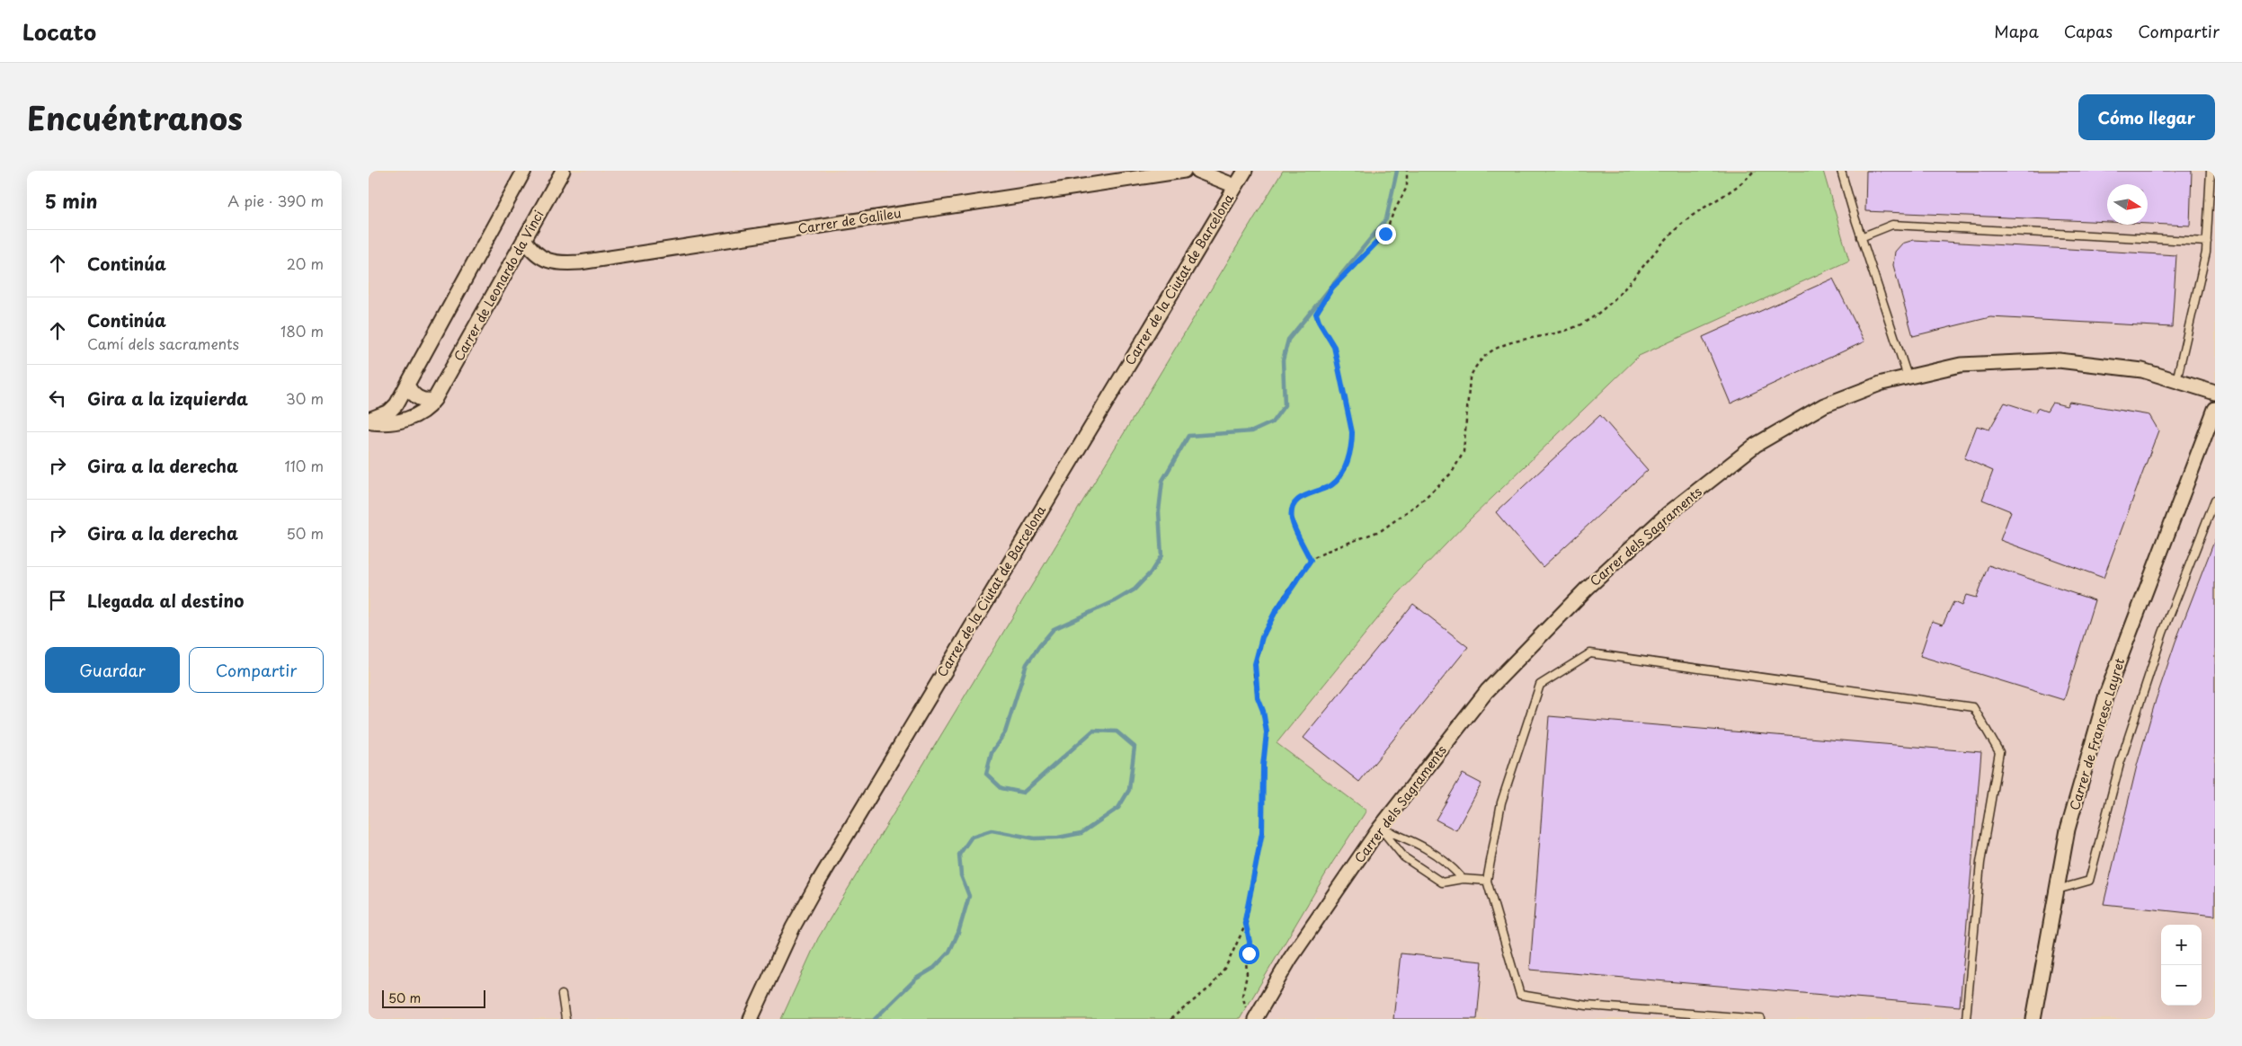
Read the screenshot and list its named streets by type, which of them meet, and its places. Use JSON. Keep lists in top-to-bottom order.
{
  "streets": {
    "street": [
      "Carrer de Galileu",
      "Carrer de la Ciutat de Barcelona",
      "Carrer de Leonardo da Vinci",
      "Carrer dels Sagraments",
      "Carrer de Francesc Layret"
    ]
  },
  "crossings": [
    ["Carrer de Galileu", "Carrer de Leonardo da Vinci"]
  ],
  "scale_bar": "50 m",
  "north": "right",
  "page": {
    "header": "Locato",
    "nav": ["Mapa", "Capas", "Compartir"],
    "title": "Encuéntranos",
    "buttons": [
      "Cómo llegar",
      ["Guardar", "Compartir"]
    ],
    "heading": ["5 min", "A pie · 390 m"],
    "list": [
      ["Continúa", "20 m"],
      ["Continúa", "Camí dels sacraments", "180 m"],
      ["Gira a la izquierda", "30 m"],
      ["Gira a la derecha", "110 m"],
      ["Gira a la derecha", "50 m"],
      "Llegada al destino"
    ],
    "map_buttons": ["+", "−"],
    "scale": "50 m"
  }
}
